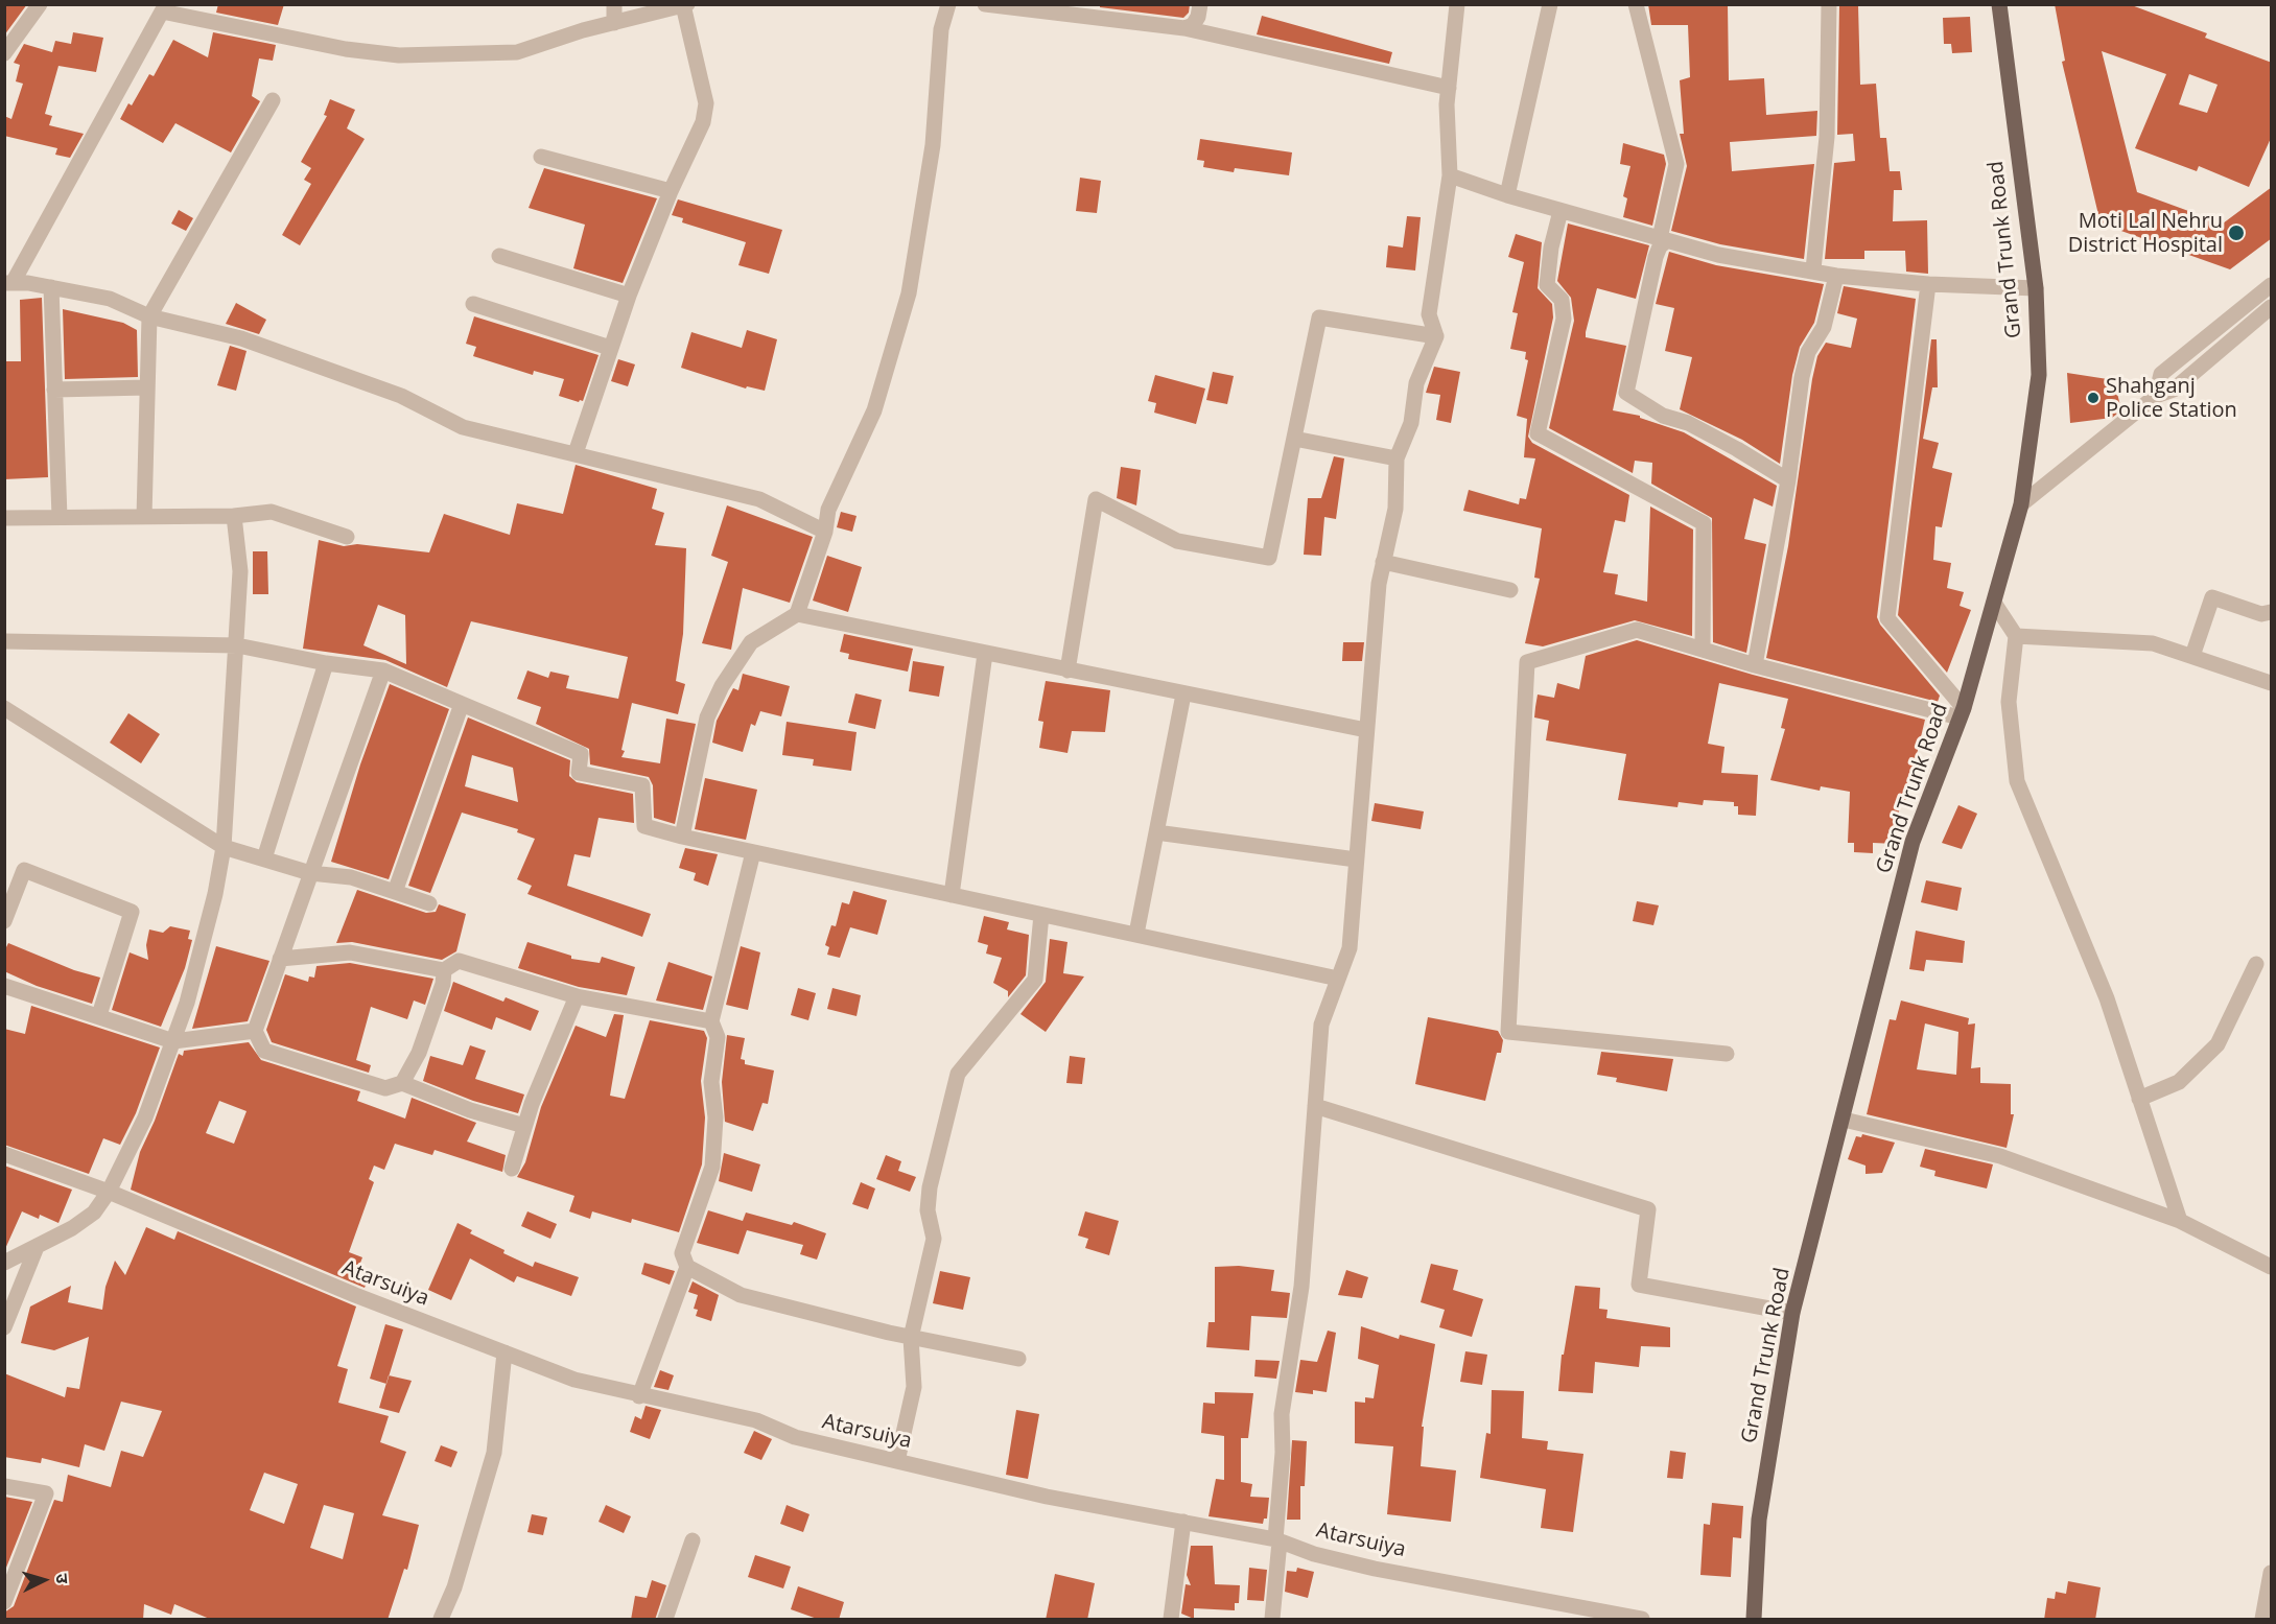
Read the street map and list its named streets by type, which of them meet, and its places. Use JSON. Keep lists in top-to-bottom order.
{
  "streets": {
    "main road": ["Grand Trunk Road"],
    "street": ["Atarsuiya"]
  },
  "places": ["Moti Lal Nehru District Hospital", "Shahganj Police Station"],
  "north": "right"
}
